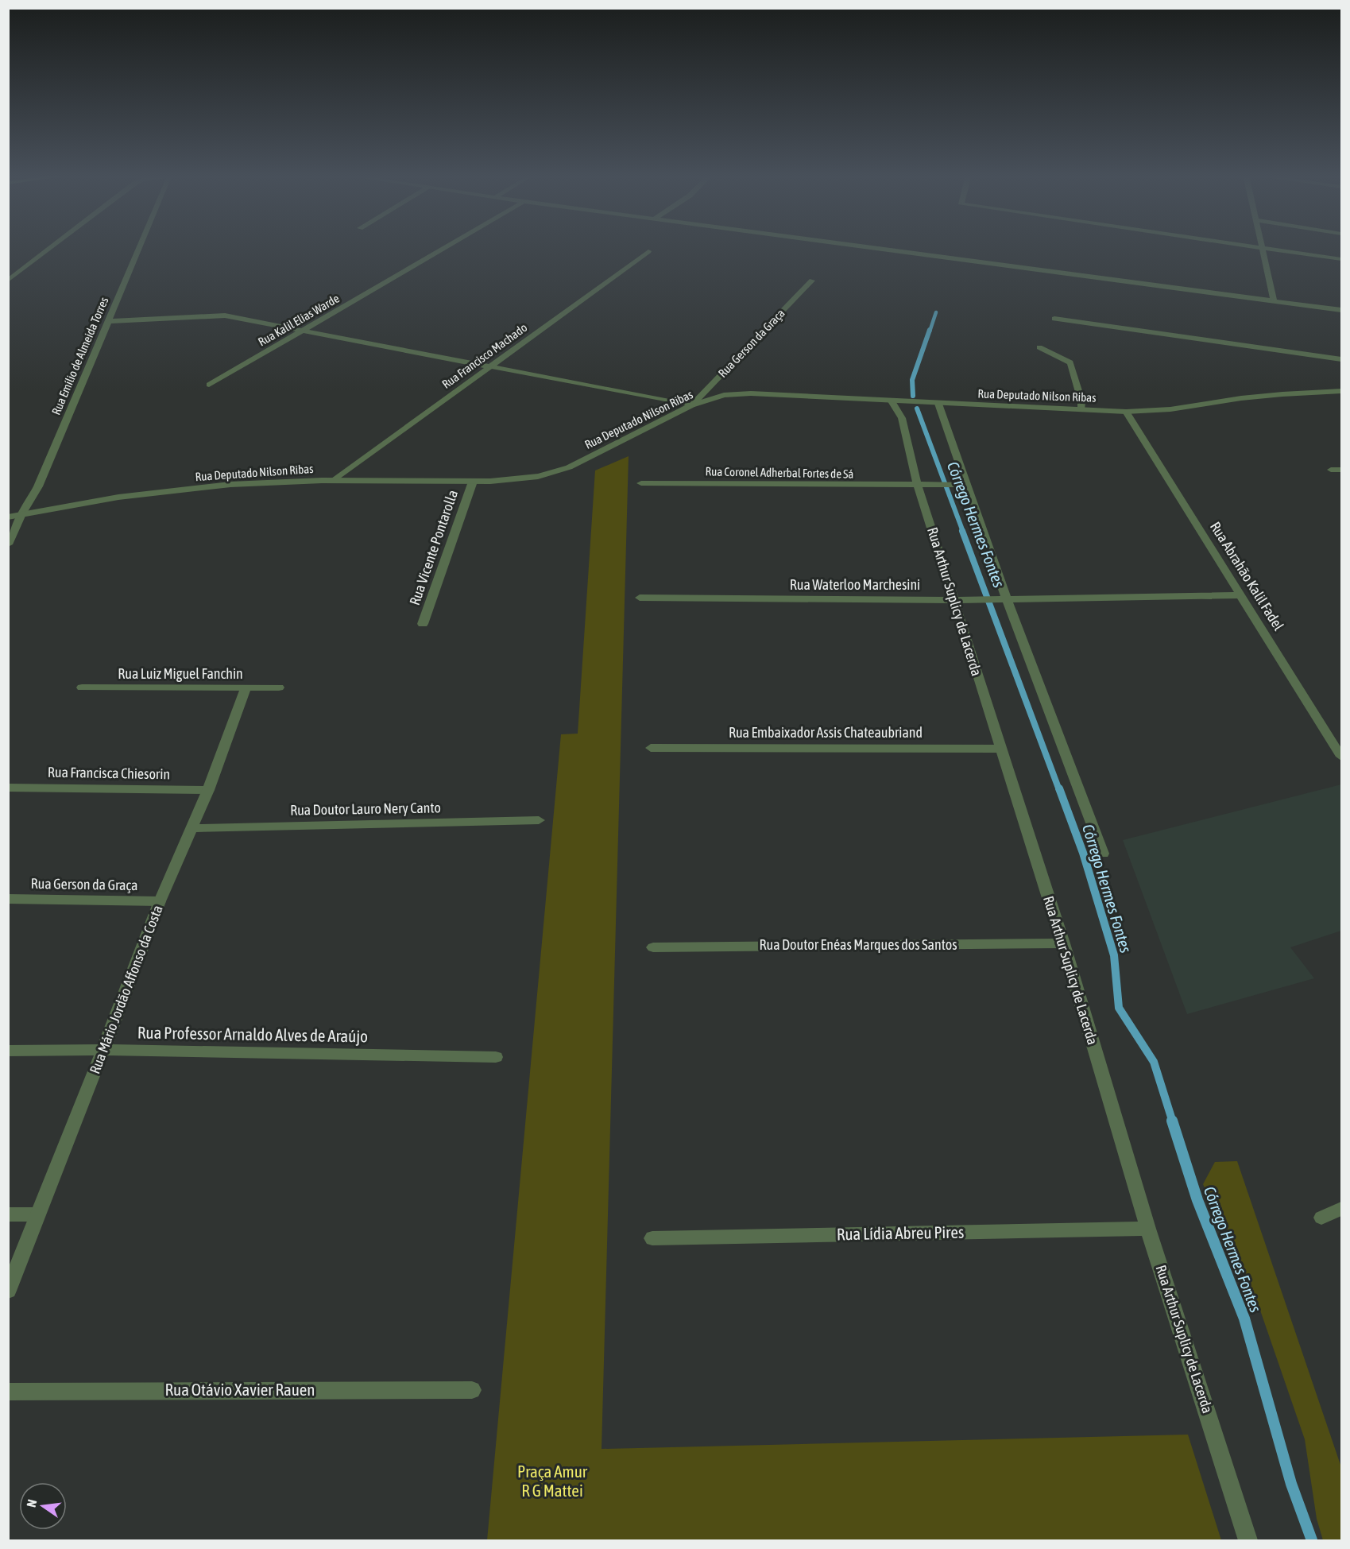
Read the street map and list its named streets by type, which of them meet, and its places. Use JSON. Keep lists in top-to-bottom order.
{
  "streets": {
    "street": [
      "Rua Kalil Elias Warde",
      "Rua Gerson da Graça",
      "Rua Emílio de Almeida Torres",
      "Rua Francisco Machado",
      "Rua Deputado Nilson Ribas",
      "Rua Coronel Adherbal Fortes de Sá",
      "Rua Vicente Pontarolla",
      "Rua Abrahão Kalil Fadel",
      "Rua Waterloo Marchesini",
      "Rua Arthur Suplicy de Lacerda",
      "Rua Luiz Miguel Fanchin",
      "Rua Embaixador Assis Chateaubriand",
      "Rua Francisca Chiesorin",
      "Rua Doutor Lauro Nery Canto",
      "Rua Doutor Enéas Marques dos Santos",
      "Rua Mário Jordão Affonso da Costa",
      "Rua Professor Arnaldo Alves de Araújo",
      "Rua Lídia Abreu Pires",
      "Rua Otávio Xavier Rauen"
    ]
  },
  "crossings": [
    ["Rua Gerson da Graça", "Rua Deputado Nilson Ribas"],
    ["Rua Gerson da Graça", "Rua Mário Jordão Affonso da Costa"],
    ["Rua Emílio de Almeida Torres", "Rua Deputado Nilson Ribas"],
    ["Rua Francisco Machado", "Rua Deputado Nilson Ribas"],
    ["Rua Deputado Nilson Ribas", "Rua Vicente Pontarolla"],
    ["Rua Deputado Nilson Ribas", "Rua Abrahão Kalil Fadel"],
    ["Rua Deputado Nilson Ribas", "Rua Arthur Suplicy de Lacerda"],
    ["Rua Coronel Adherbal Fortes de Sá", "Rua Arthur Suplicy de Lacerda"],
    ["Rua Abrahão Kalil Fadel", "Rua Waterloo Marchesini"],
    ["Rua Waterloo Marchesini", "Rua Arthur Suplicy de Lacerda"],
    ["Rua Arthur Suplicy de Lacerda", "Rua Embaixador Assis Chateaubriand"],
    ["Rua Arthur Suplicy de Lacerda", "Rua Doutor Enéas Marques dos Santos"],
    ["Rua Arthur Suplicy de Lacerda", "Rua Lídia Abreu Pires"],
    ["Rua Luiz Miguel Fanchin", "Rua Mário Jordão Affonso da Costa"],
    ["Rua Francisca Chiesorin", "Rua Mário Jordão Affonso da Costa"],
    ["Rua Doutor Lauro Nery Canto", "Rua Mário Jordão Affonso da Costa"],
    ["Rua Mário Jordão Affonso da Costa", "Rua Professor Arnaldo Alves de Araújo"]
  ],
  "water": ["Córrego Hermes Fontes"],
  "parks": ["Praça Amur R G Mattei"],
  "north": "left"
}
